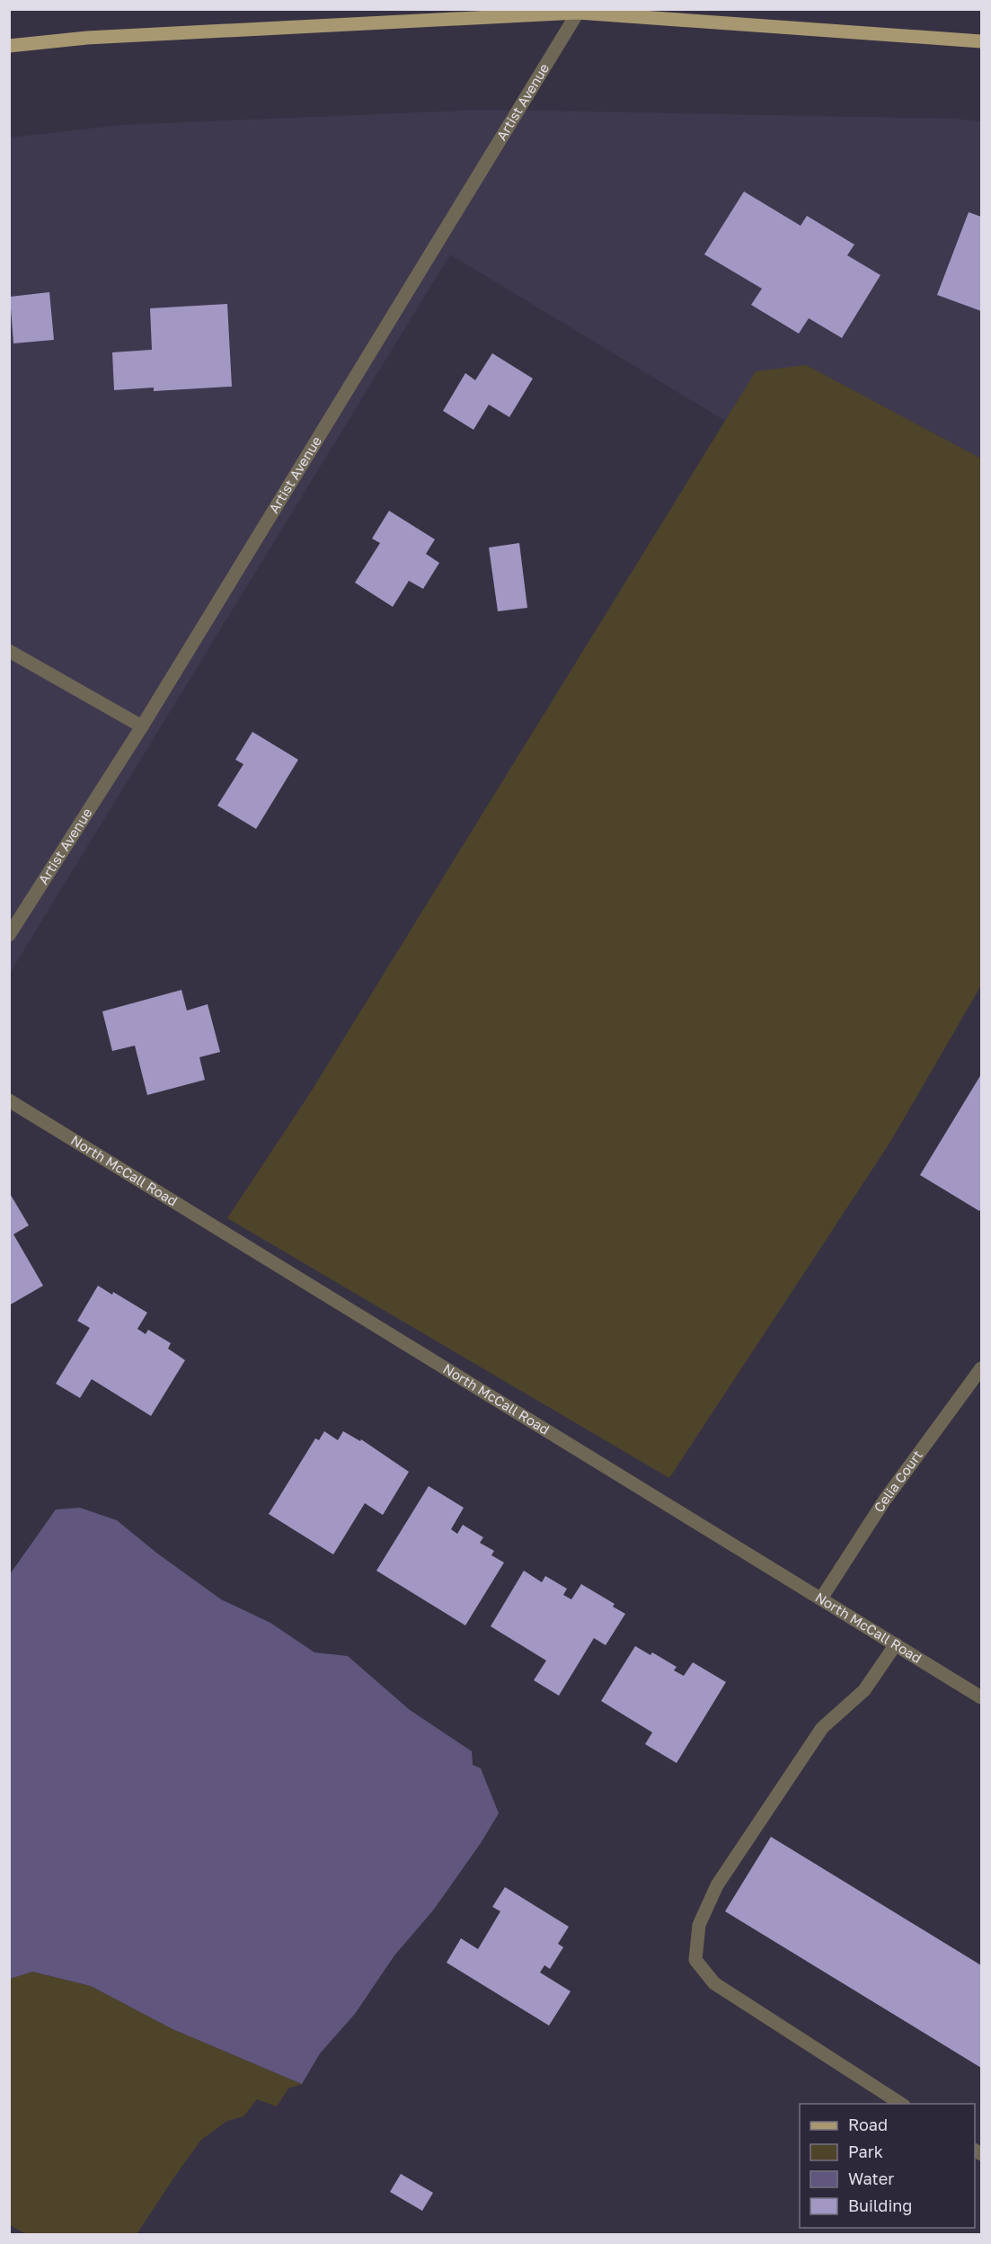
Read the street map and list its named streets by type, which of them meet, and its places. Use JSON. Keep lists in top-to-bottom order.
{
  "streets": {
    "street": ["Artist Avenue", "North McCall Road", "Celia Court"]
  },
  "crossings": [
    ["North McCall Road", "Celia Court"]
  ],
  "legend": [
    "Road",
    "Park",
    "Water",
    "Building"
  ]
}
